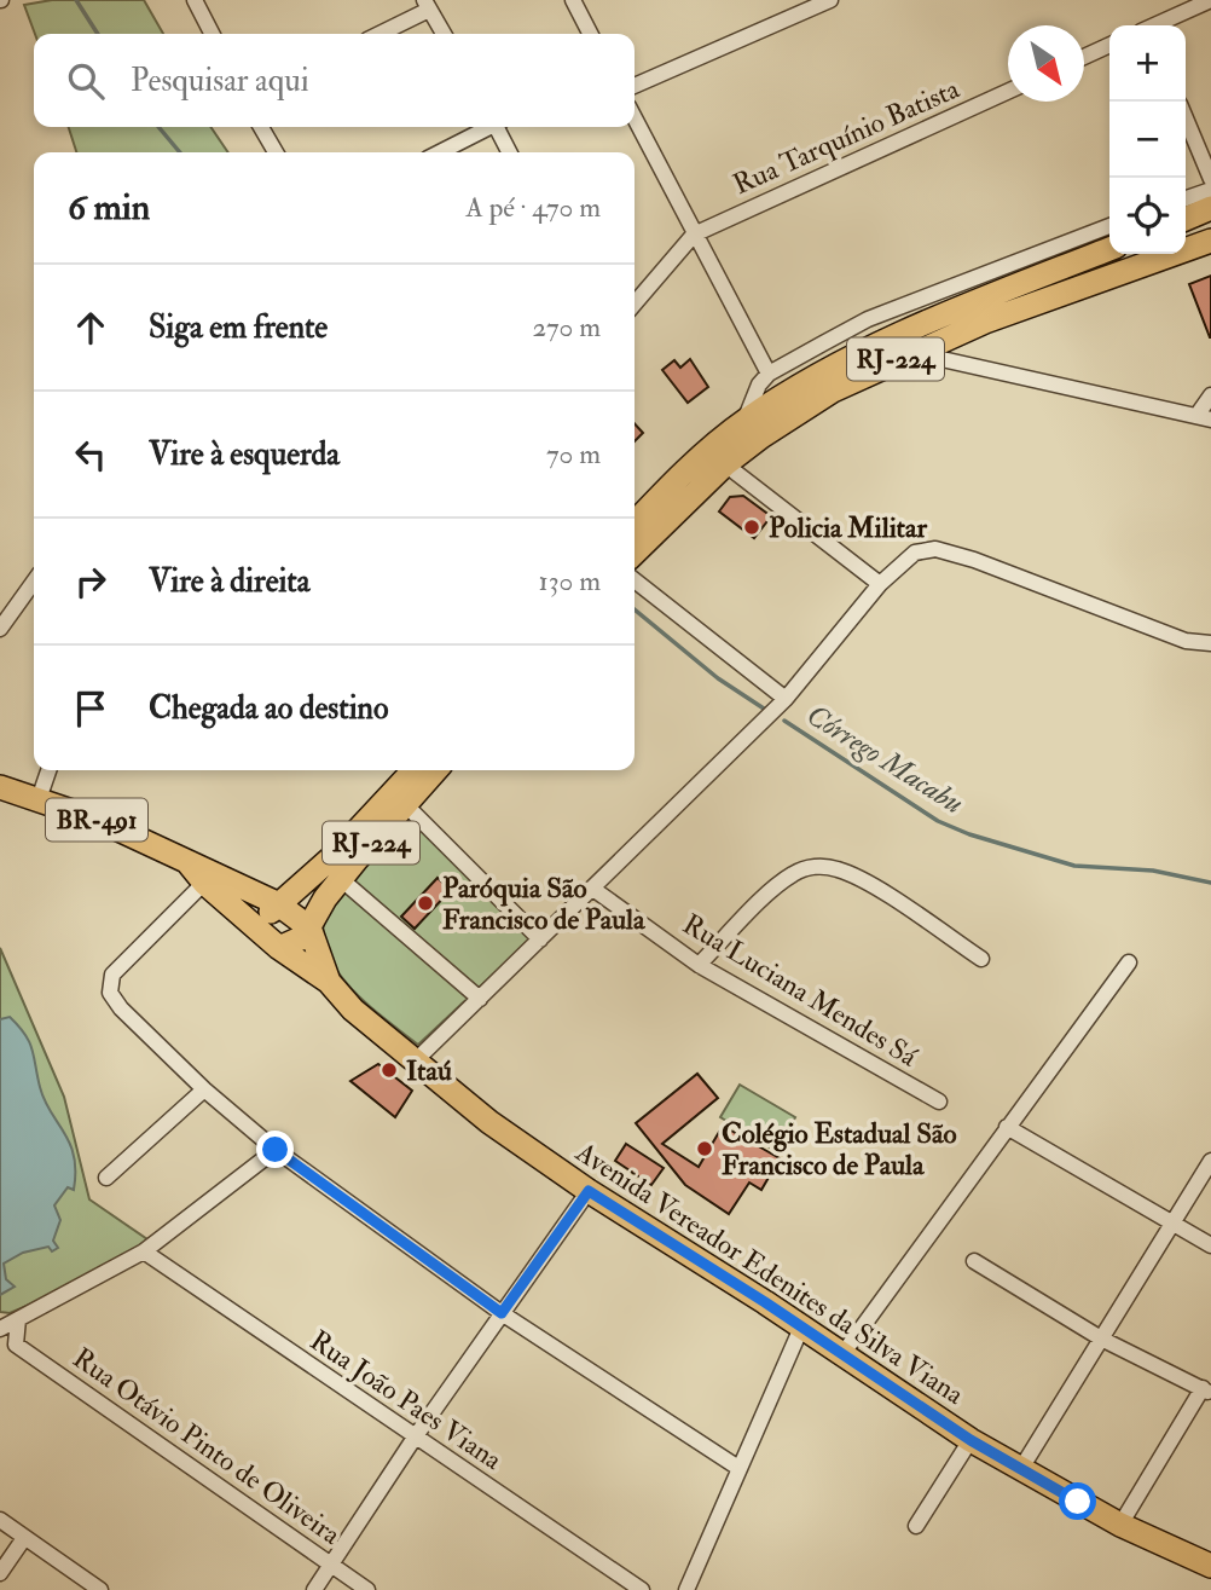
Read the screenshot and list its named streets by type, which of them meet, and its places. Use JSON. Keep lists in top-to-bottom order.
{
  "streets": {
    "main road": ["RJ-224", "BR-491", "Avenida Vereador Edenites da Silva Viana"],
    "street": [
      "Rua Tarquínio Batista",
      "Rua Luciana Mendes Sá",
      "Rua João Paes Viana",
      "Rua Otávio Pinto de Oliveira"
    ]
  },
  "crossings": [
    ["RJ-224", "Avenida Vereador Edenites da Silva Viana"]
  ],
  "water": ["Córrego Macabu"],
  "places": [
    "Policia Militar",
    "Paróquia São Francisco de Paula",
    "Itaú",
    "Colégio Estadual São Francisco de Paula"
  ],
  "north": "bottom right",
  "page": {
    "map_buttons": ["+", "−"],
    "search": "Pesquisar aqui",
    "heading": ["6 min", "A pé · 470 m"],
    "list": [
      ["Siga em frente", "270 m"],
      ["Vire à esquerda", "70 m"],
      ["Vire à direita", "130 m"],
      "Chegada ao destino"
    ]
  }
}
